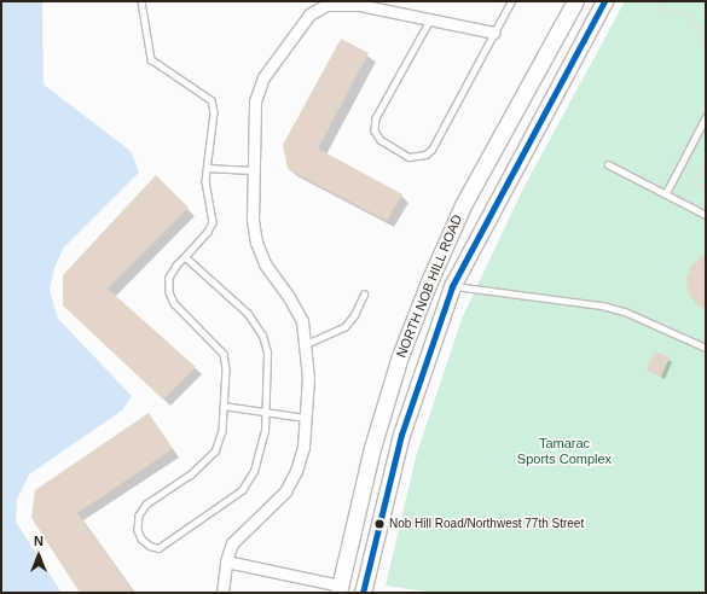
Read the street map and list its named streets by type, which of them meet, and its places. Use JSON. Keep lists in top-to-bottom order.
{
  "streets": {
    "main road": ["NORTH NOB HILL ROAD"]
  },
  "parks": ["Tamarac Sports Complex"],
  "places": ["Nob Hill Road/Northwest 77th Street"],
  "north": "top"
}
